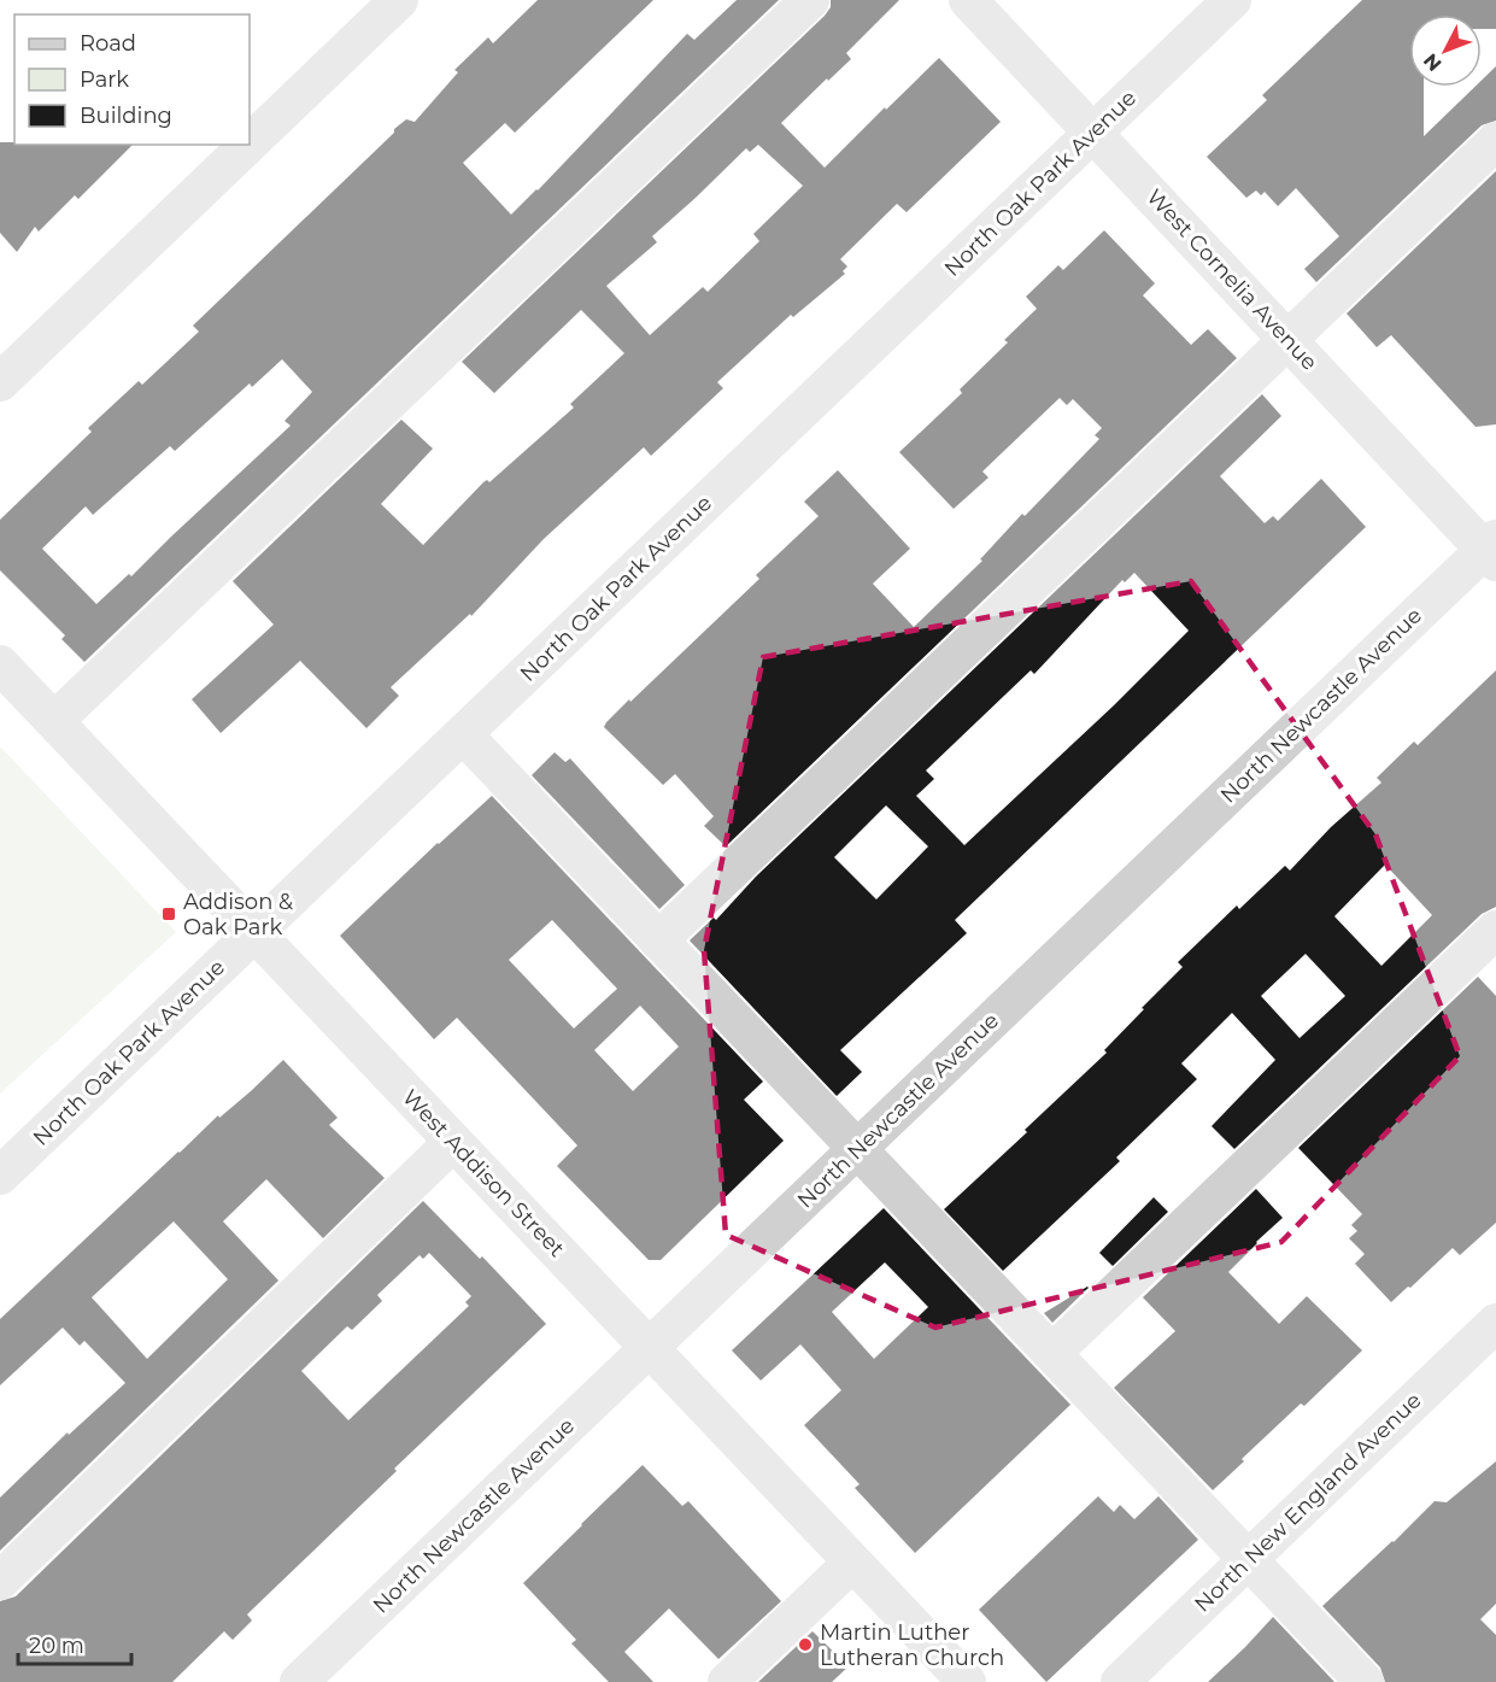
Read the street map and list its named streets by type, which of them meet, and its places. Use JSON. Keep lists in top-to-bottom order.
{
  "streets": {
    "street": [
      "North Oak Park Avenue",
      "West Cornelia Avenue",
      "North Newcastle Avenue",
      "West Addison Street",
      "North New England Avenue"
    ]
  },
  "crossings": [
    ["North Oak Park Avenue", "West Cornelia Avenue"],
    ["North Oak Park Avenue", "West Addison Street"],
    ["West Cornelia Avenue", "North Newcastle Avenue"],
    ["North Newcastle Avenue", "West Addison Street"]
  ],
  "places": {
    "transit": ["Addison & Oak Park"],
    "other": ["Martin Luther Lutheran Church"]
  },
  "legend": ["Road", "Park", "Building"],
  "scale_bar": "20 m",
  "north": "bottom left"
}
